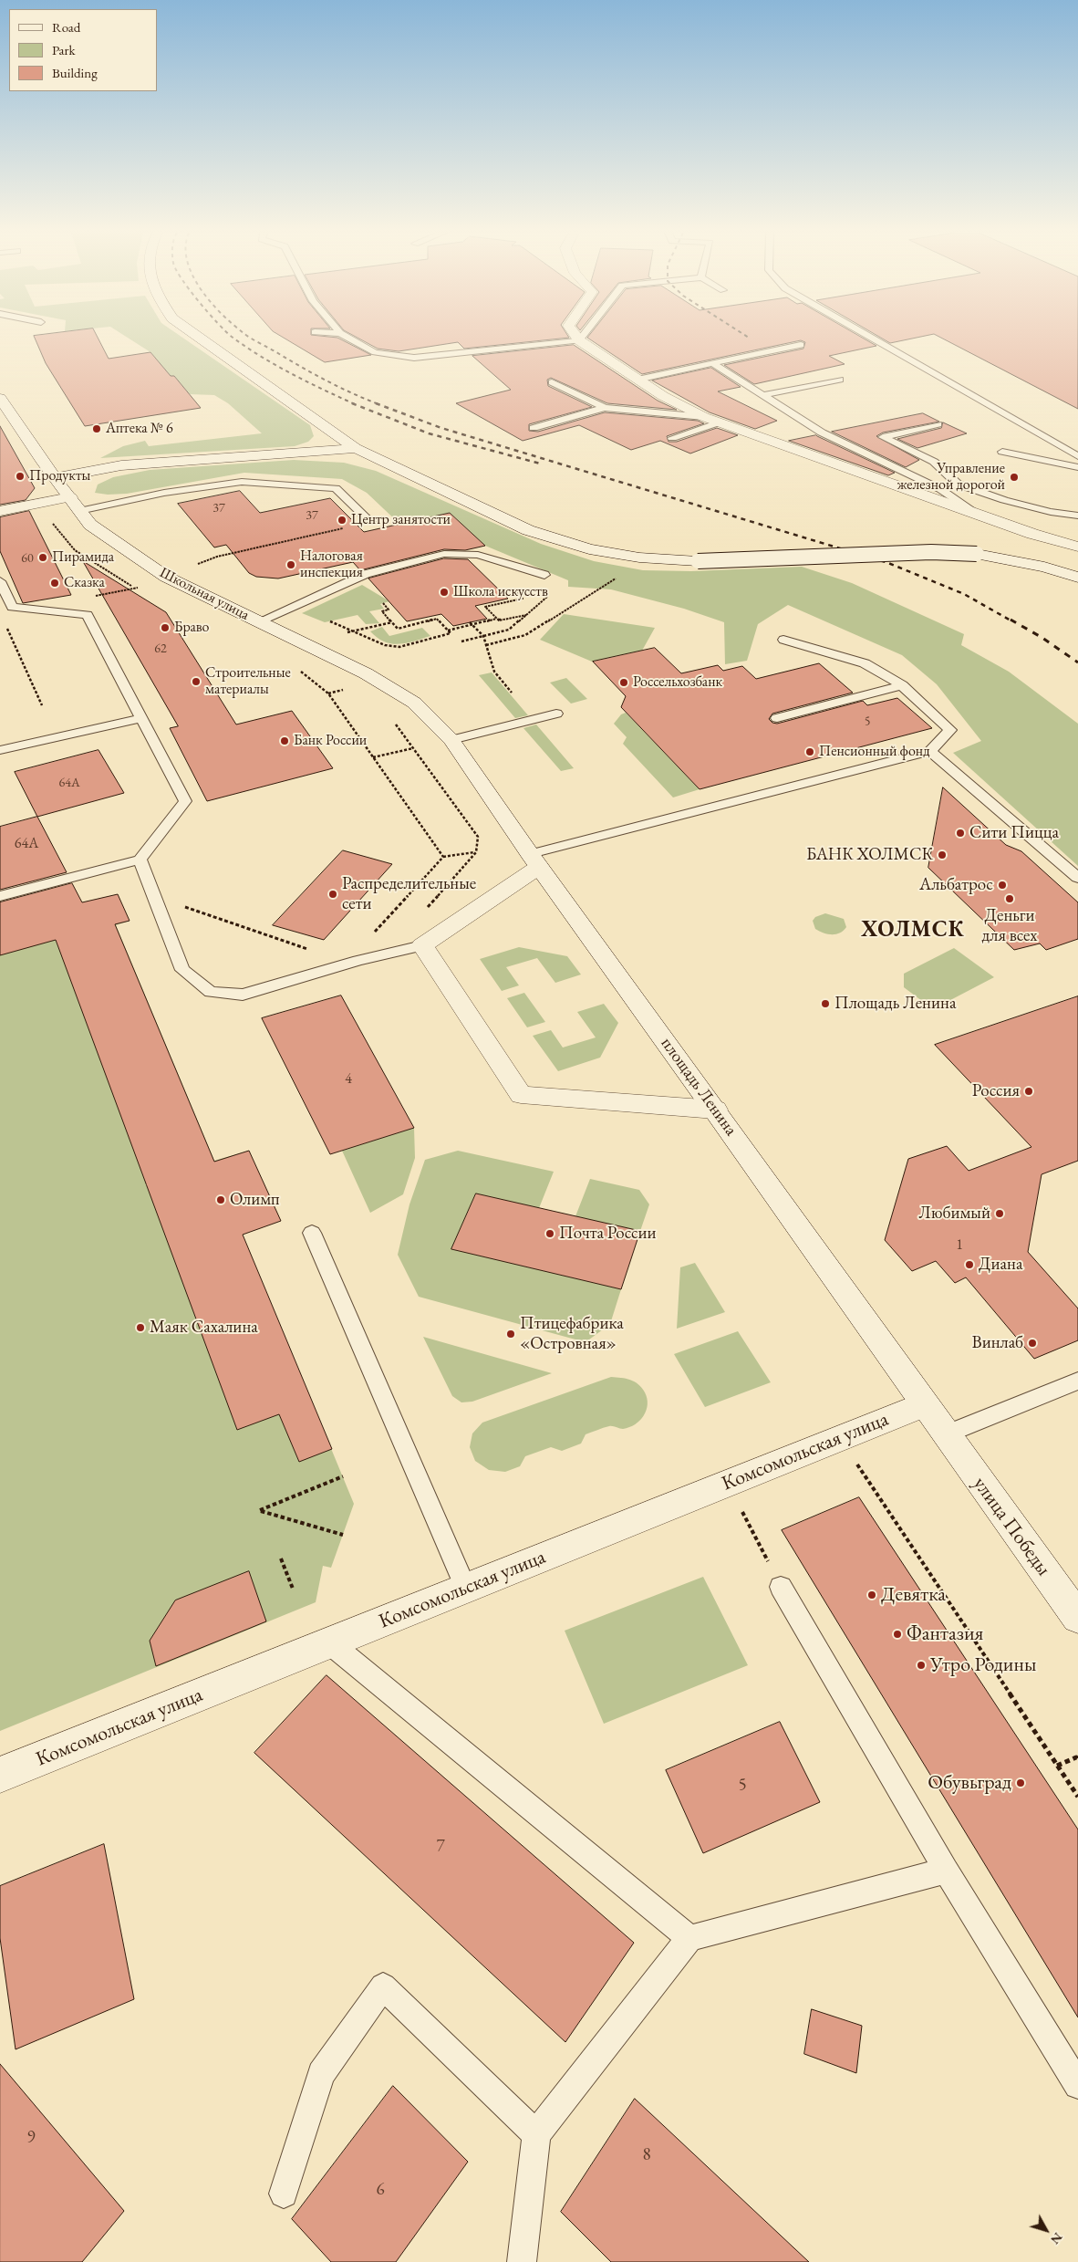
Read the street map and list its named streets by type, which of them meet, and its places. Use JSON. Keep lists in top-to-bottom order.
{
  "streets": {
    "main road": [
      "Школьная улица",
      "площадь Ленина",
      "Комсомольская улица",
      "улица Победы"
    ]
  },
  "crossings": [
    ["Школьная улица", "площадь Ленина"],
    ["площадь Ленина", "Комсомольская улица"],
    ["площадь Ленина", "улица Победы"]
  ],
  "districts": ["ХОЛМСК"],
  "places": [
    "Аптека № 6",
    "Продукты",
    "Управление железной дорогой",
    "Центр занятости",
    "Пирамида",
    "Налоговая инспекция",
    "Сказка",
    "Школа искусств",
    "Браво",
    "Строительные материалы",
    "Россельхозбанк",
    "Банк России",
    "Пенсионный фонд",
    "Сити Пицца",
    "БАНК ХОЛМСК",
    "Альбатрос",
    "Распределительные сети",
    "Деньги для всех",
    "Площадь Ленина",
    "Россия",
    "Олимп",
    "Любимый",
    "Почта России",
    "Диана",
    "Маяк Сахалина",
    "Птицефабрика «Островная»",
    "Винлаб",
    "Девятка",
    "Фантазия",
    "Утро Родины",
    "Обувьград"
  ],
  "house_numbers": [
    "37",
    "37",
    "60",
    "62",
    "5",
    "64А",
    "64А",
    "4",
    "1",
    "5",
    "7",
    "9",
    "8",
    "6"
  ],
  "legend": ["Road", "Park", "Building"],
  "north": "bottom right"
}
